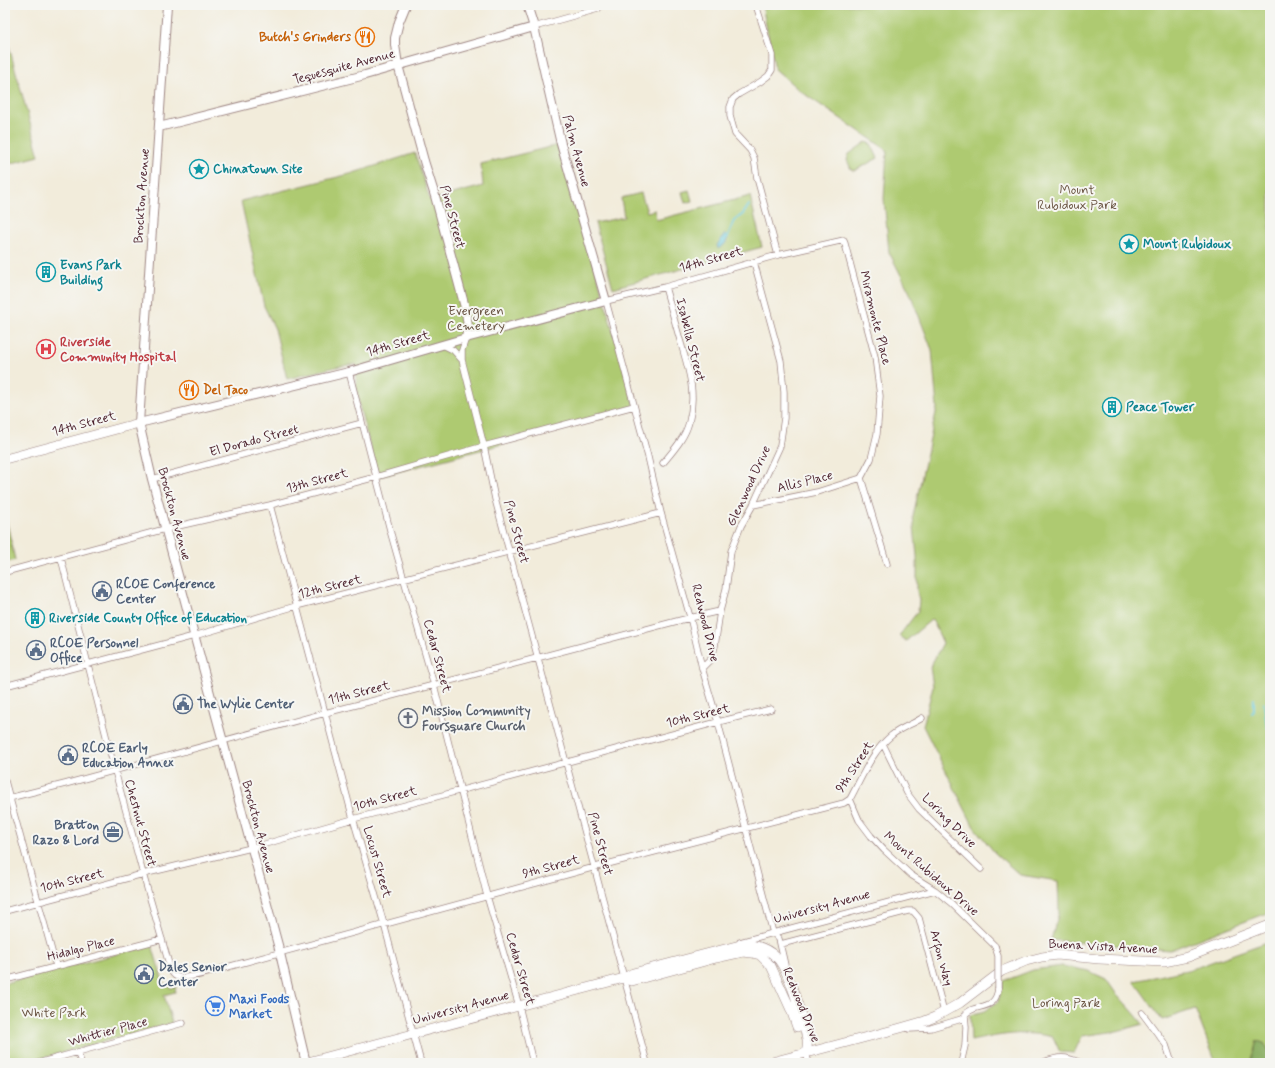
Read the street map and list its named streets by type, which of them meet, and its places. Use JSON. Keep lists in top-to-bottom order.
{
  "streets": {
    "main road": [
      "14th Street",
      "Redwood Drive",
      "University Avenue",
      "Buena Vista Avenue"
    ],
    "street": [
      "Tequesquite Avenue",
      "Palm Avenue",
      "Brockton Avenue",
      "Pine Street",
      "Miramonte Place",
      "Isabella Street",
      "El Dorado Street",
      "13th Street",
      "Allis Place",
      "Glenwood Drive",
      "12th Street",
      "Cedar Street",
      "11th Street",
      "10th Street",
      "9th Street",
      "Loring Drive",
      "Chestnut Street",
      "Locust Street",
      "Mount Rubidoux Drive",
      "Hidalgo Place",
      "Arfon Way",
      "Whittier Place"
    ]
  },
  "crossings": [
    ["Tequesquite Avenue", "Palm Avenue"],
    ["Tequesquite Avenue", "Brockton Avenue"],
    ["Tequesquite Avenue", "Pine Street"],
    ["Palm Avenue", "14th Street"],
    ["Palm Avenue", "Redwood Drive"],
    ["Brockton Avenue", "14th Street"],
    ["Brockton Avenue", "El Dorado Street"],
    ["Brockton Avenue", "13th Street"],
    ["Brockton Avenue", "12th Street"],
    ["Brockton Avenue", "11th Street"],
    ["Brockton Avenue", "10th Street"],
    ["Brockton Avenue", "9th Street"],
    ["Brockton Avenue", "University Avenue"],
    ["Pine Street", "14th Street"],
    ["Pine Street", "13th Street"],
    ["Pine Street", "12th Street"],
    ["Pine Street", "11th Street"],
    ["Pine Street", "10th Street"],
    ["Pine Street", "9th Street"],
    ["Pine Street", "University Avenue"],
    ["14th Street", "Miramonte Place"],
    ["14th Street", "Isabella Street"],
    ["14th Street", "Glenwood Drive"],
    ["14th Street", "Redwood Drive"],
    ["14th Street", "Cedar Street"],
    ["Miramonte Place", "Allis Place"],
    ["El Dorado Street", "Cedar Street"],
    ["13th Street", "Redwood Drive"],
    ["13th Street", "Cedar Street"],
    ["13th Street", "Chestnut Street"],
    ["13th Street", "Locust Street"],
    ["Allis Place", "Glenwood Drive"],
    ["Glenwood Drive", "Redwood Drive"],
    ["Glenwood Drive", "11th Street"],
    ["12th Street", "Redwood Drive"],
    ["12th Street", "Cedar Street"],
    ["12th Street", "Chestnut Street"],
    ["12th Street", "Locust Street"],
    ["Redwood Drive", "11th Street"],
    ["Redwood Drive", "10th Street"],
    ["Redwood Drive", "9th Street"],
    ["Redwood Drive", "University Avenue"],
    ["Redwood Drive", "Buena Vista Avenue"],
    ["Cedar Street", "11th Street"],
    ["Cedar Street", "10th Street"],
    ["Cedar Street", "9th Street"],
    ["Cedar Street", "University Avenue"],
    ["11th Street", "Chestnut Street"],
    ["11th Street", "Locust Street"],
    ["10th Street", "Chestnut Street"],
    ["10th Street", "Locust Street"],
    ["9th Street", "Loring Drive"],
    ["9th Street", "Chestnut Street"],
    ["9th Street", "Locust Street"],
    ["9th Street", "Mount Rubidoux Drive"],
    ["Chestnut Street", "Hidalgo Place"],
    ["Locust Street", "University Avenue"],
    ["Mount Rubidoux Drive", "University Avenue"],
    ["Mount Rubidoux Drive", "Buena Vista Avenue"],
    ["University Avenue", "Arfon Way"],
    ["Buena Vista Avenue", "Arfon Way"]
  ],
  "parks": [
    "Mount Rubidoux Park",
    "Evergreen Cemetery",
    "Loring Park",
    "White Park"
  ],
  "places": {
    "restaurant": ["Butch's Grinders", "Del Taco"],
    "place": ["Chinatown Site", "Mount Rubidoux"],
    "building": ["Evans Park Building", "Peace Tower", "Riverside County Office of Education"],
    "hospital": ["Riverside Community Hospital"],
    "public building": [
      "RCOE Conference Center",
      "RCOE Personnel Office",
      "The Wylie Center",
      "RCOE Early Education Annex",
      "Dales Senior Center"
    ],
    "church": ["Mission Community Foursquare Church"],
    "office": ["Bratton Razo & Lord"],
    "supermarket": ["Maxi Foods Market"]
  }
}
